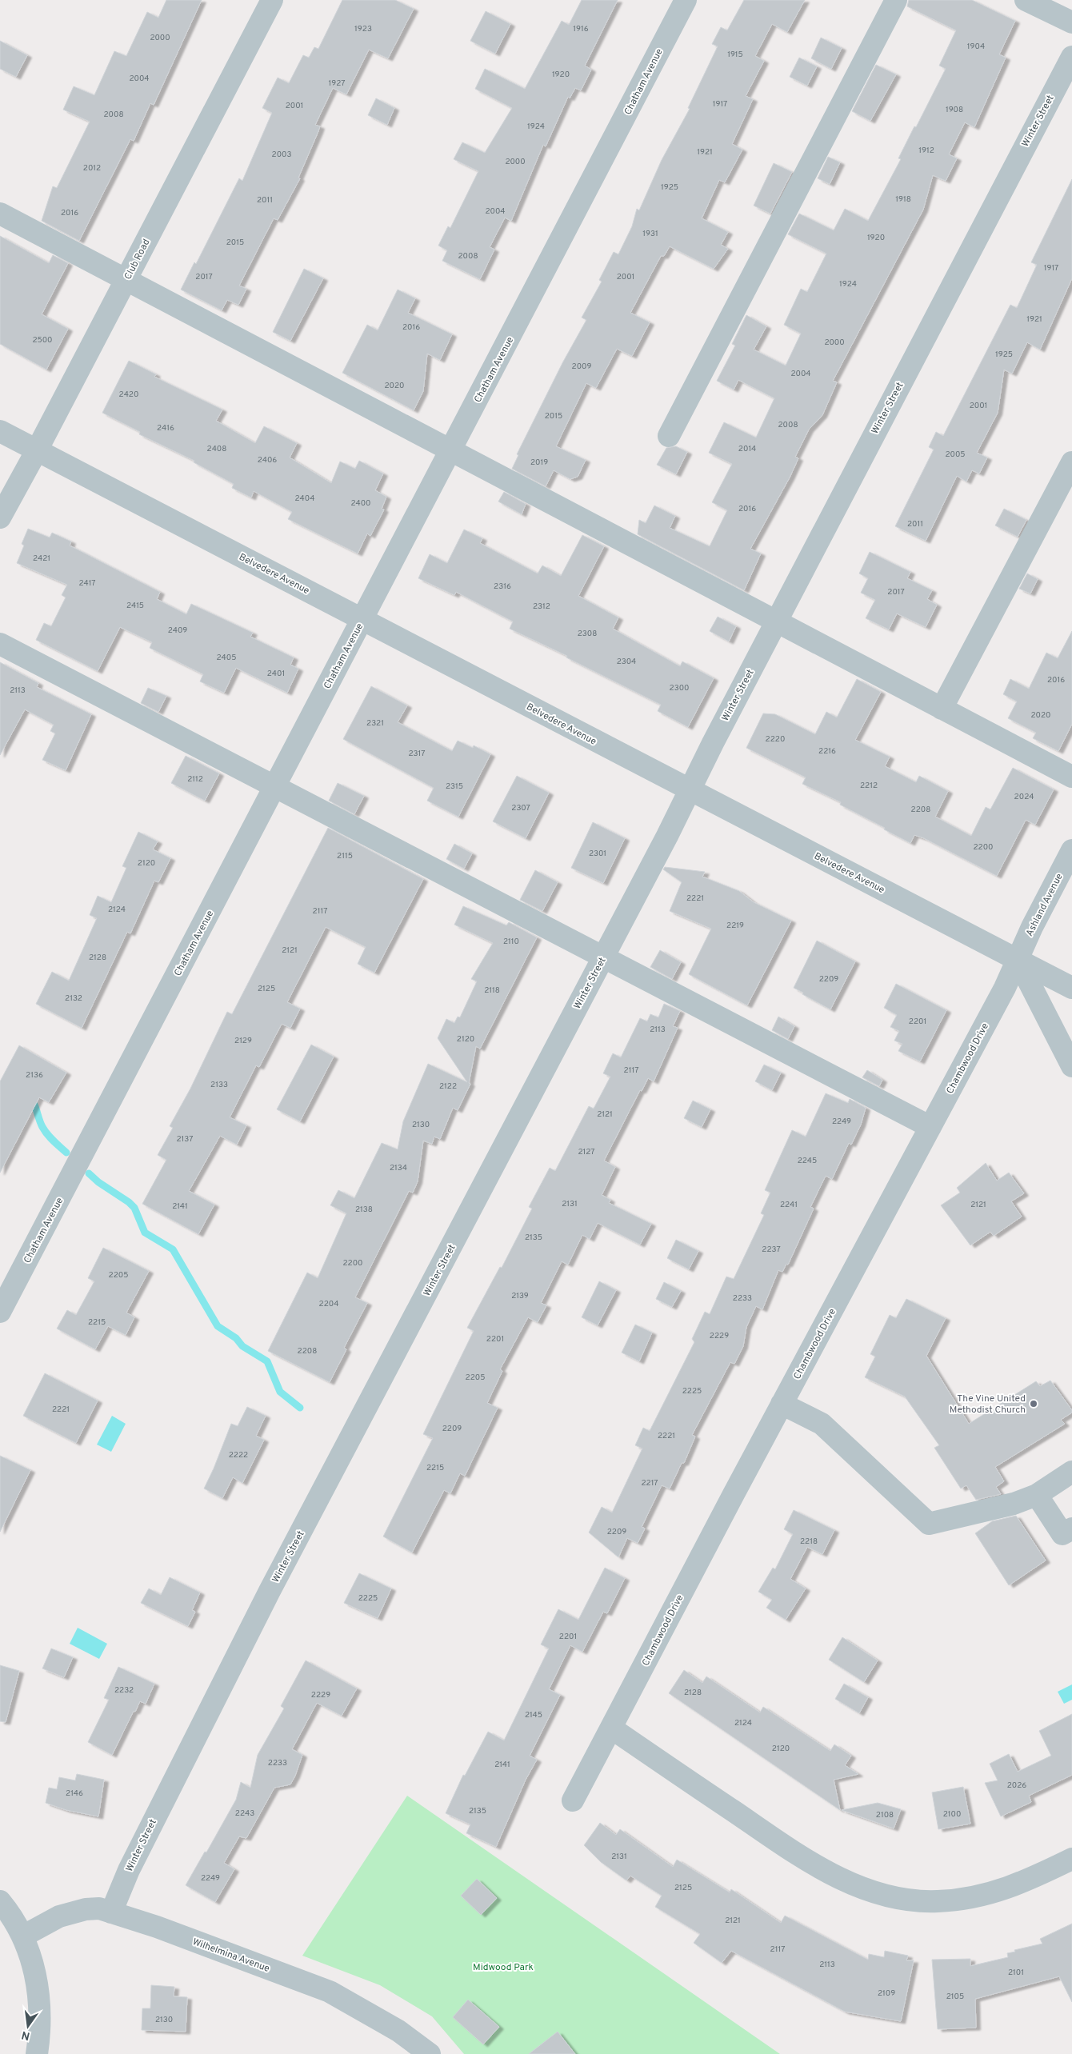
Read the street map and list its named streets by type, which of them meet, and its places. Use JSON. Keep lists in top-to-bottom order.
{
  "streets": {
    "street": [
      "Chatham Avenue",
      "Winter Street",
      "Club Road",
      "Belvedere Avenue",
      "Ashland Avenue",
      "Chambwood Drive",
      "Wilhelmina Avenue"
    ]
  },
  "crossings": [
    ["Chatham Avenue", "Belvedere Avenue"],
    ["Winter Street", "Belvedere Avenue"],
    ["Winter Street", "Wilhelmina Avenue"],
    ["Club Road", "Belvedere Avenue"],
    ["Belvedere Avenue", "Ashland Avenue"],
    ["Belvedere Avenue", "Chambwood Drive"],
    ["Ashland Avenue", "Chambwood Drive"]
  ],
  "parks": ["Midwood Park"],
  "places": ["The Vine United Methodist Church"],
  "house_numbers": [
    "1923",
    "1916",
    "2000",
    "1904",
    "1915",
    "1920",
    "2004",
    "1927",
    "1917",
    "2001",
    "1908",
    "2008",
    "1924",
    "1912",
    "1921",
    "2003",
    "2000",
    "2012",
    "1925",
    "1918",
    "2011",
    "2004",
    "2016",
    "1931",
    "1920",
    "2015",
    "2008",
    "1917",
    "2017",
    "2001",
    "1924",
    "1921",
    "2016",
    "2500",
    "2000",
    "1925",
    "2009",
    "2004",
    "2020",
    "2420",
    "2001",
    "2015",
    "2008",
    "2416",
    "2408",
    "2014",
    "2005",
    "2406",
    "2019",
    "2404",
    "2400",
    "2016",
    "2011",
    "2421",
    "2417",
    "2316",
    "2017",
    "2415",
    "2312",
    "2409",
    "2308",
    "2405",
    "2304",
    "2401",
    "2016",
    "2300",
    "2113",
    "2020",
    "2321",
    "2220",
    "2216",
    "2317",
    "2112",
    "2212",
    "2315",
    "2024",
    "2307",
    "2208",
    "2200",
    "2301",
    "2115",
    "2120",
    "2221",
    "2124",
    "2117",
    "2219",
    "2110",
    "2121",
    "2128",
    "2209",
    "2125",
    "2118",
    "2132",
    "2201",
    "2113",
    "2120",
    "2129",
    "2117",
    "2136",
    "2133",
    "2122",
    "2121",
    "2249",
    "2130",
    "2137",
    "2127",
    "2245",
    "2134",
    "2131",
    "2241",
    "2121",
    "2141",
    "2138",
    "2135",
    "2237",
    "2200",
    "2205",
    "2139",
    "2233",
    "2204",
    "2215",
    "2229",
    "2201",
    "2208",
    "2205",
    "2225",
    "2221",
    "2209",
    "2221",
    "2222",
    "2215",
    "2217",
    "2209",
    "2218",
    "2225",
    "2201",
    "2232",
    "2128",
    "2229",
    "2145",
    "2124",
    "2120",
    "2233",
    "2141",
    "2026",
    "2146",
    "2135",
    "2243",
    "2100",
    "2108",
    "2131",
    "2249",
    "2125",
    "2121",
    "2117",
    "2113",
    "2101",
    "2109",
    "2105",
    "2130"
  ],
  "north": "bottom"
}
